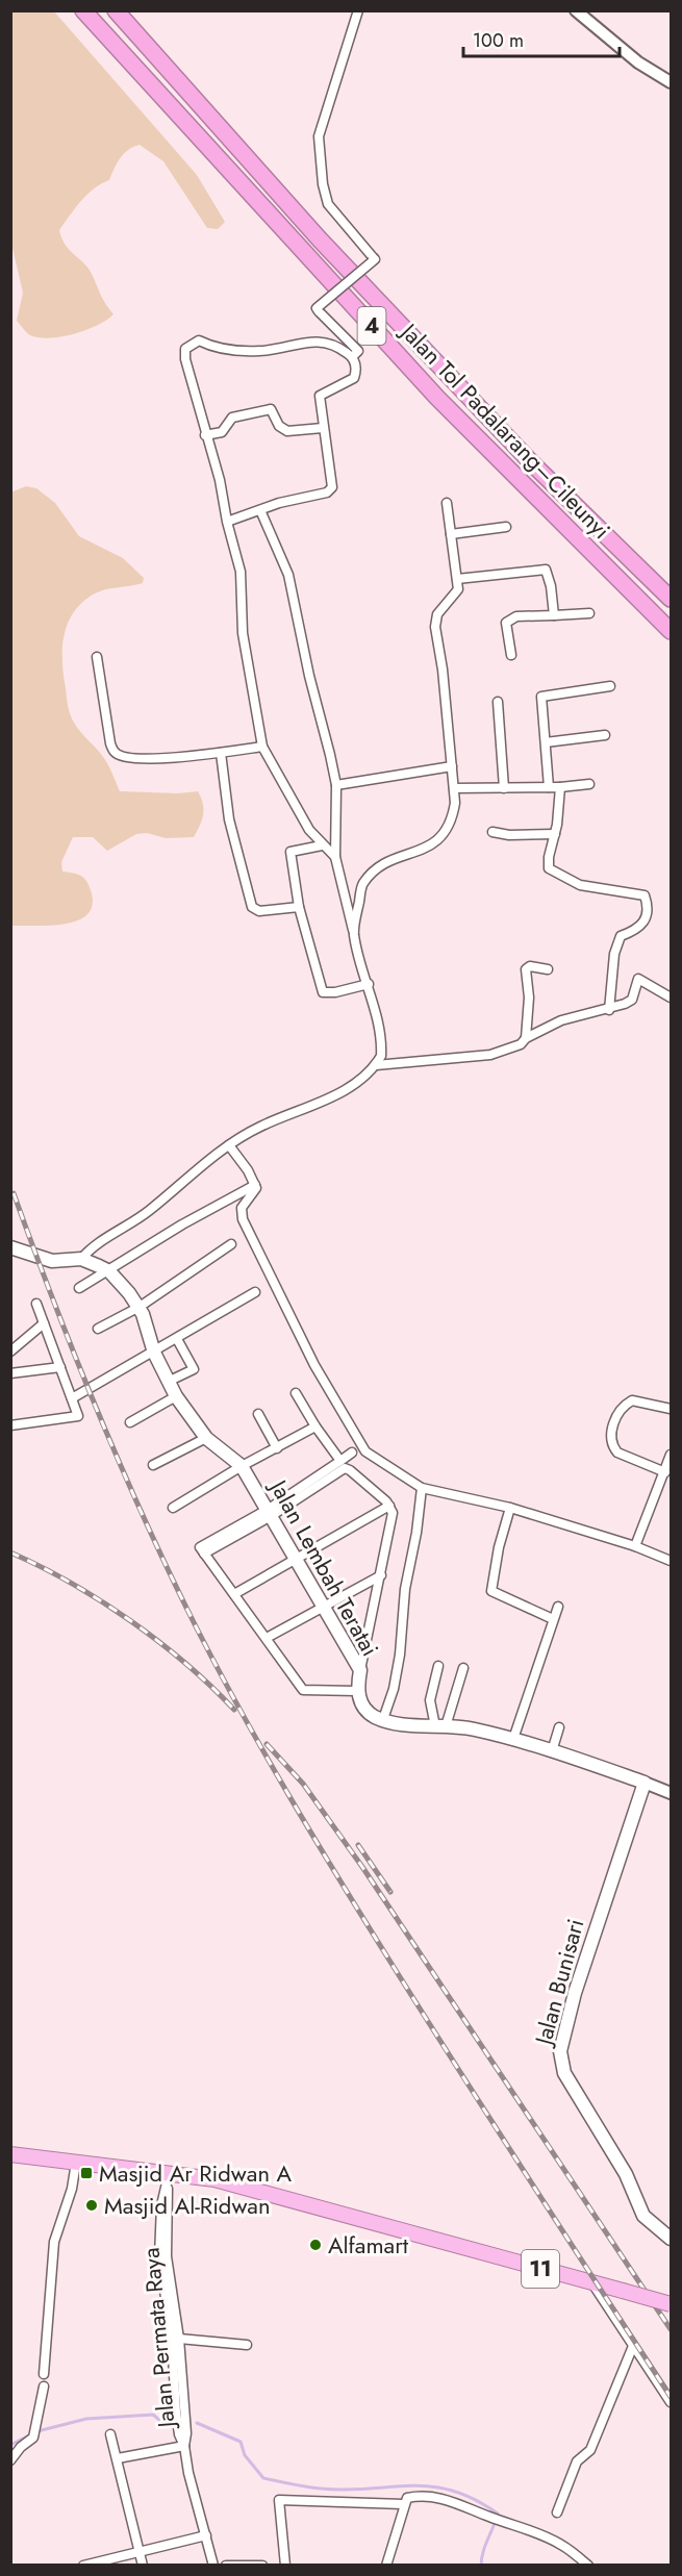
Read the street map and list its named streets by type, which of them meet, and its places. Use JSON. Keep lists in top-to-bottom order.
{
  "streets": {
    "highway": ["4", "Jalan Tol Padalarang–Cileunyi", "11"],
    "main road": ["Jalan Lembah Teratai", "Jalan Bunisari"],
    "street": ["Jalan Permata Raya"]
  },
  "crossings": [
    ["11", "Jalan Permata Raya"]
  ],
  "places": {
    "transit": ["Masjid Ar Ridwan A"],
    "other": ["Masjid Al-Ridwan", "Alfamart"]
  },
  "scale_bar": "100 m"
}
